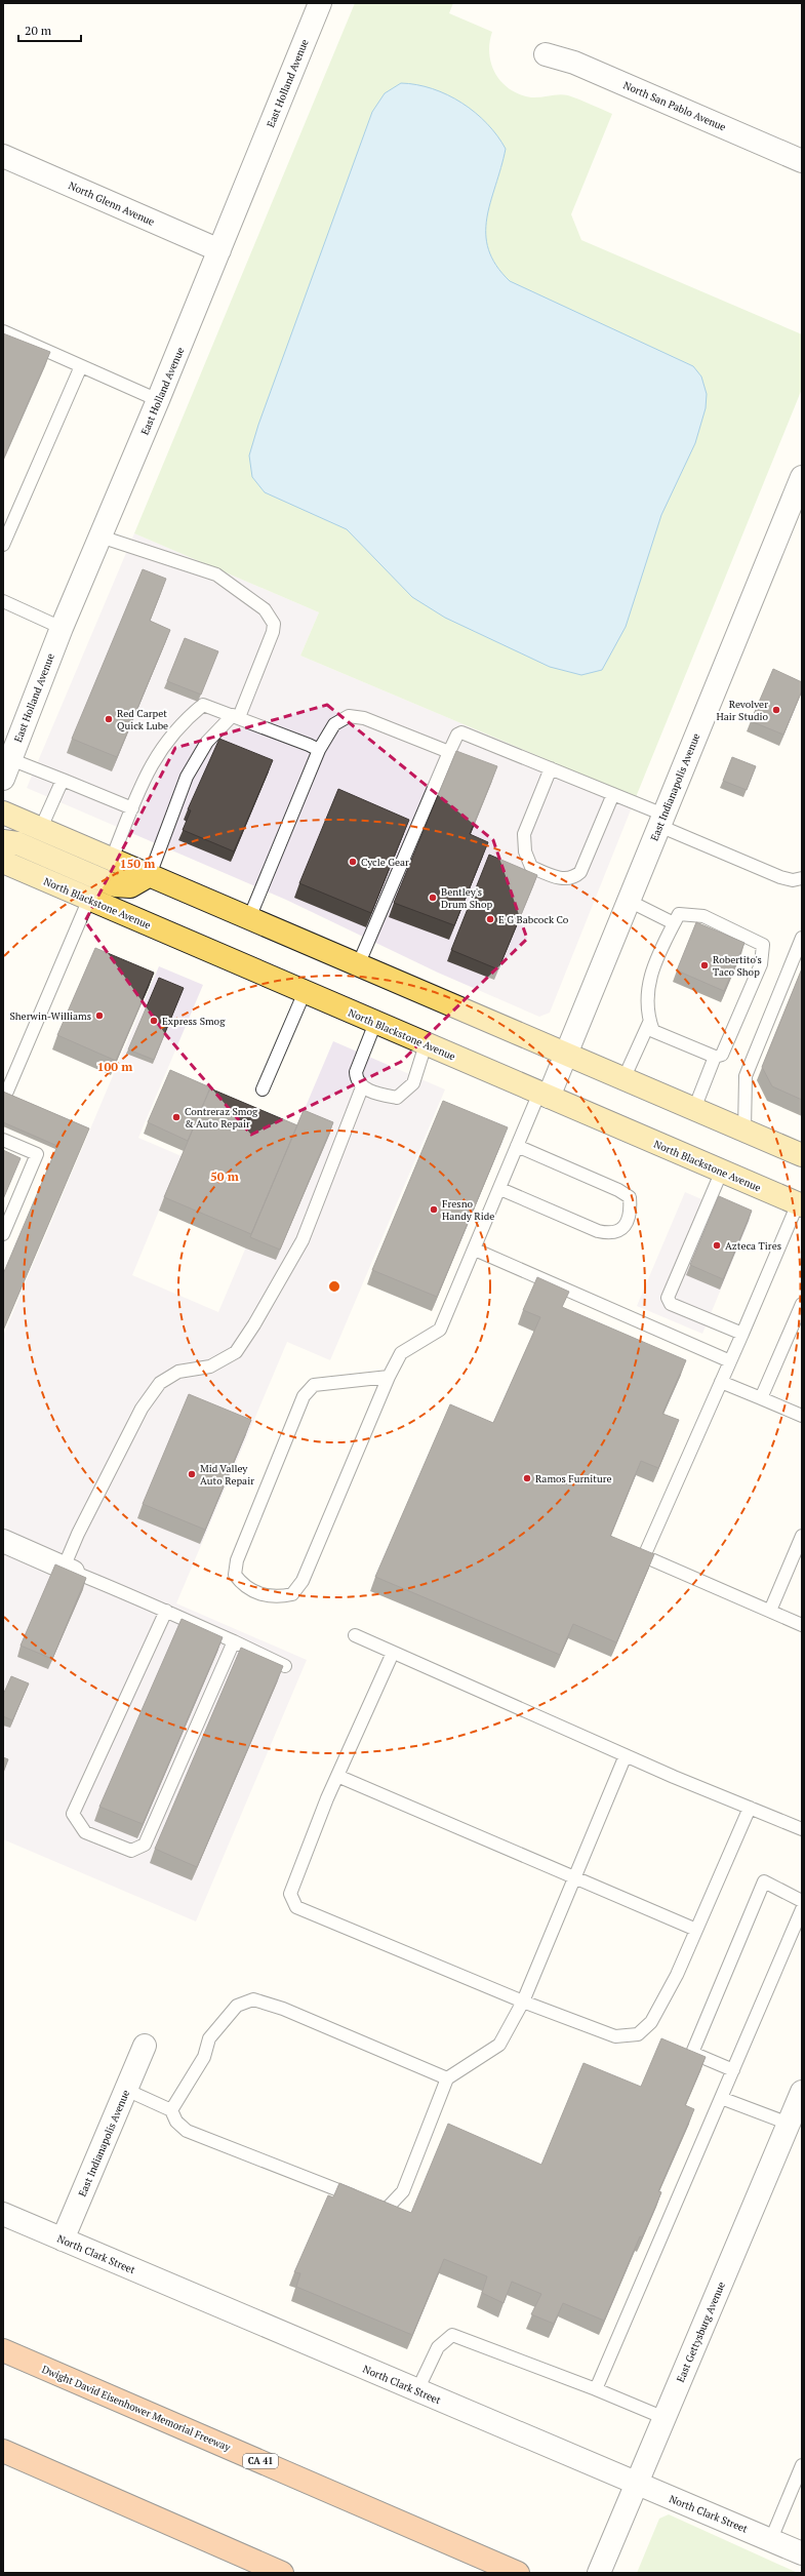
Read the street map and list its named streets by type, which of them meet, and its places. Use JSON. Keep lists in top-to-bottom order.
{
  "streets": {
    "highway": ["Dwight David Eisenhower Memorial Freeway", "CA 41"],
    "main road": ["North Blackstone Avenue"],
    "street": [
      "East Holland Avenue",
      "North San Pablo Avenue",
      "North Glenn Avenue",
      "East Indianapolis Avenue",
      "North Clark Street",
      "East Gettysburg Avenue"
    ]
  },
  "crossings": [
    ["East Holland Avenue", "North Glenn Avenue"],
    ["East Indianapolis Avenue", "North Blackstone Avenue"],
    ["East Indianapolis Avenue", "North Clark Street"],
    ["North Clark Street", "East Gettysburg Avenue"]
  ],
  "places": [
    "Revolver Hair Studio",
    "Red Carpet Quick Lube",
    "Cycle Gear",
    "Bentley's Drum Shop",
    "E G Babcock Co",
    "Robertito's Taco Shop",
    "Sherwin-Williams",
    "Express Smog",
    "Contreraz Smog & Auto Repair",
    "Fresno Handy Ride",
    "Azteca Tires",
    "Mid Valley Auto Repair",
    "Ramos Furniture"
  ],
  "scale_bar": "20 m",
  "rings": ["150 m", "100 m", "50 m"]
}
